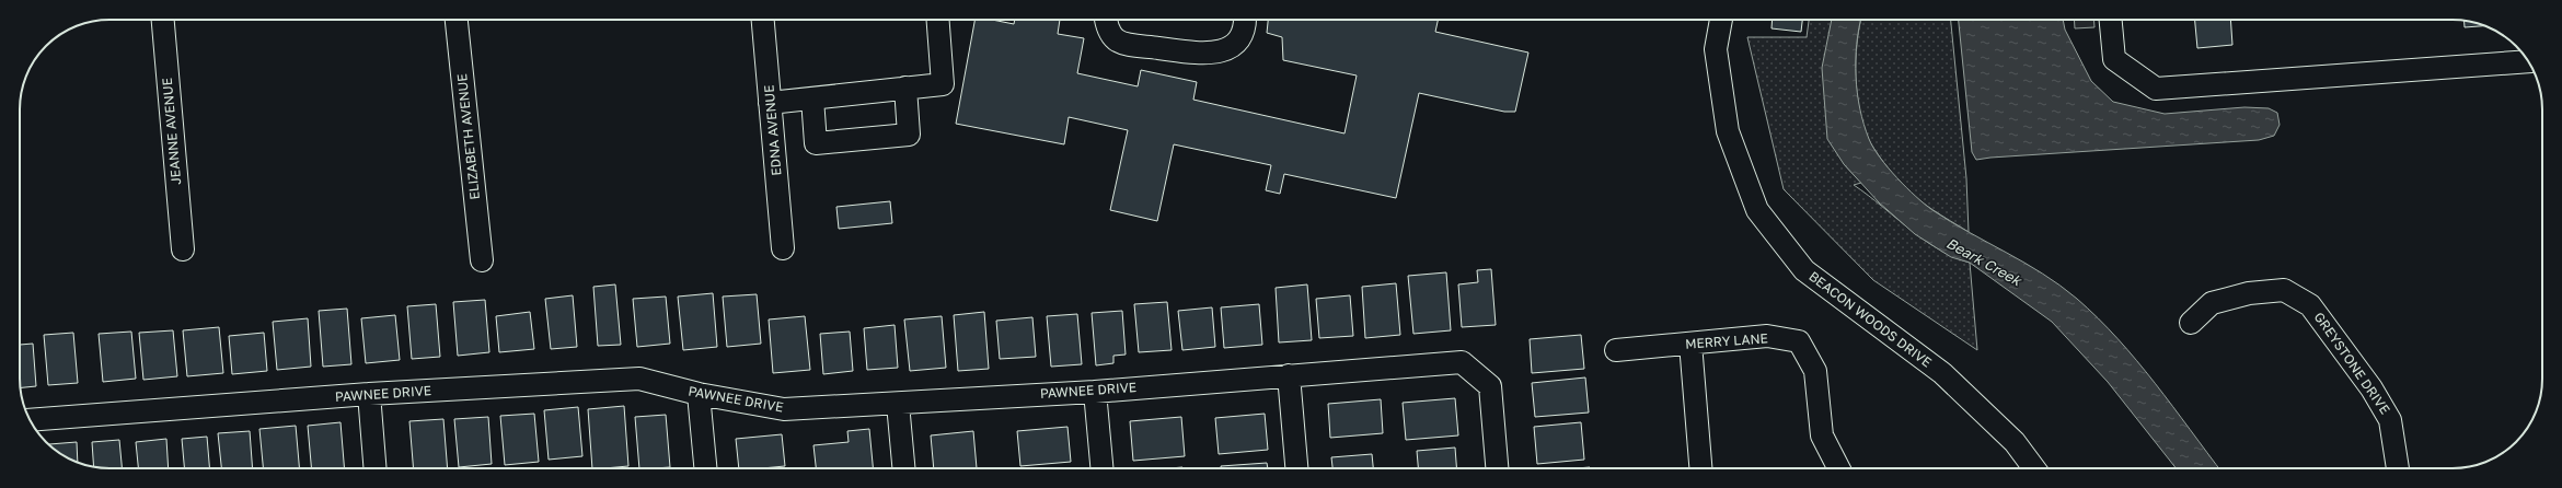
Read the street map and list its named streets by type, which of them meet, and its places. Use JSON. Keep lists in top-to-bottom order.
{
  "streets": {
    "street": [
      "EDNA AVENUE",
      "JEANNE AVENUE",
      "ELIZABETH AVENUE",
      "BEACON WOODS DRIVE",
      "MERRY LANE",
      "GREYSTONE DRIVE",
      "PAWNEE DRIVE"
    ]
  },
  "water": ["Beark Creek"]
}
